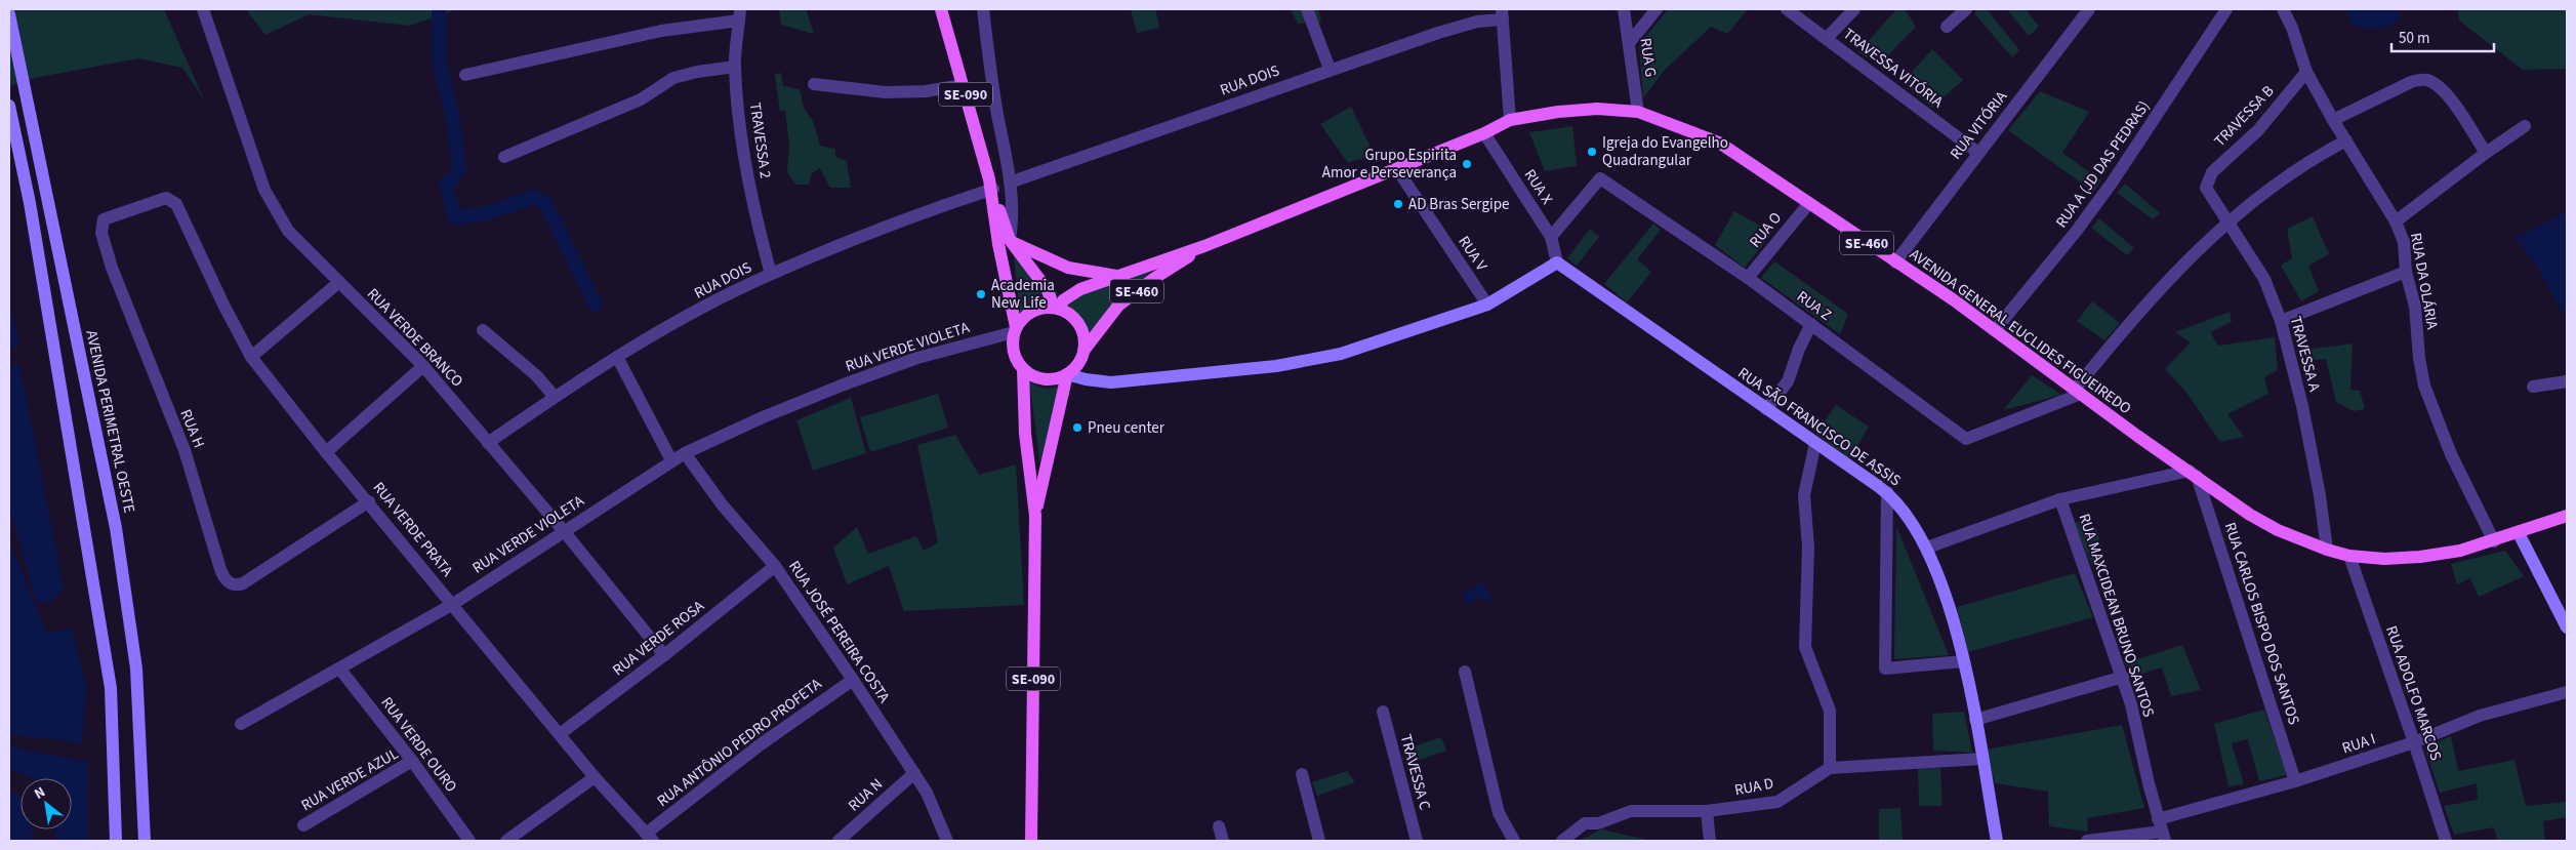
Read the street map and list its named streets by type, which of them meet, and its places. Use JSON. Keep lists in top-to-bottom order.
{
  "streets": {
    "main road": [
      "SE-090",
      "SE-460",
      "AVENIDA GENERAL EUCLIDES FIGUEIREDO",
      "AVENIDA PERIMETRAL OESTE",
      "RUA SÃO FRANCISCO DE ASSIS"
    ],
    "street": [
      "RUA G",
      "TRAVESSA VITÓRIA",
      "RUA DOIS",
      "TRAVESSA B",
      "RUA VITÓRIA",
      "TRAVESSA 2",
      "RUA A (JD DAS PEDRAS)",
      "RUA X",
      "RUA O",
      "RUA V",
      "RUA DA OLÁRIA",
      "RUA Z",
      "RUA VERDE BRANCO",
      "RUA VERDE VIOLETA",
      "TRAVESSA A",
      "RUA H",
      "RUA VERDE PRATA",
      "RUA MAXCIDEAN BRUNO SANTOS",
      "RUA CARLOS BISPO DOS SANTOS",
      "RUA JOSÉ PEREIRA COSTA",
      "RUA VERDE ROSA",
      "RUA ADOLFO MARCOS",
      "RUA ANTÔNIO PEDRO PROFETA",
      "RUA I",
      "RUA VERDE OURO",
      "TRAVESSA C",
      "RUA VERDE AZUL",
      "RUA D",
      "RUA N"
    ]
  },
  "crossings": [
    ["RUA G", "AVENIDA GENERAL EUCLIDES FIGUEIREDO"],
    ["TRAVESSA VITÓRIA", "RUA VITÓRIA"],
    ["RUA DOIS", "SE-090"],
    ["RUA DOIS", "TRAVESSA 2"],
    ["RUA DOIS", "RUA VERDE BRANCO"],
    ["SE-090", "AVENIDA GENERAL EUCLIDES FIGUEIREDO"],
    ["SE-090", "RUA VERDE VIOLETA"],
    ["TRAVESSA B", "RUA DA OLÁRIA"],
    ["TRAVESSA B", "TRAVESSA A"],
    ["RUA VITÓRIA", "AVENIDA GENERAL EUCLIDES FIGUEIREDO"],
    ["RUA A (JD DAS PEDRAS)", "AVENIDA GENERAL EUCLIDES FIGUEIREDO"],
    ["RUA X", "RUA Z"],
    ["RUA X", "AVENIDA GENERAL EUCLIDES FIGUEIREDO"],
    ["RUA X", "RUA SÃO FRANCISCO DE ASSIS"],
    ["RUA O", "RUA Z"],
    ["RUA O", "AVENIDA GENERAL EUCLIDES FIGUEIREDO"],
    ["RUA V", "AVENIDA GENERAL EUCLIDES FIGUEIREDO"],
    ["RUA DA OLÁRIA", "AVENIDA GENERAL EUCLIDES FIGUEIREDO"],
    ["RUA Z", "AVENIDA GENERAL EUCLIDES FIGUEIREDO"],
    ["AVENIDA GENERAL EUCLIDES FIGUEIREDO", "RUA VERDE VIOLETA"],
    ["AVENIDA GENERAL EUCLIDES FIGUEIREDO", "TRAVESSA A"],
    ["AVENIDA GENERAL EUCLIDES FIGUEIREDO", "RUA CARLOS BISPO DOS SANTOS"],
    ["AVENIDA GENERAL EUCLIDES FIGUEIREDO", "RUA ADOLFO MARCOS"],
    ["RUA VERDE BRANCO", "RUA VERDE VIOLETA"],
    ["RUA VERDE BRANCO", "RUA VERDE ROSA"],
    ["RUA VERDE VIOLETA", "RUA VERDE PRATA"],
    ["RUA VERDE VIOLETA", "RUA JOSÉ PEREIRA COSTA"],
    ["RUA VERDE VIOLETA", "RUA VERDE OURO"],
    ["RUA SÃO FRANCISCO DE ASSIS", "RUA D"],
    ["RUA H", "RUA VERDE PRATA"],
    ["RUA VERDE PRATA", "RUA VERDE ROSA"],
    ["RUA VERDE PRATA", "RUA ANTÔNIO PEDRO PROFETA"],
    ["RUA MAXCIDEAN BRUNO SANTOS", "RUA I"],
    ["RUA CARLOS BISPO DOS SANTOS", "RUA I"],
    ["RUA JOSÉ PEREIRA COSTA", "RUA VERDE ROSA"],
    ["RUA JOSÉ PEREIRA COSTA", "RUA ANTÔNIO PEDRO PROFETA"],
    ["RUA JOSÉ PEREIRA COSTA", "RUA N"],
    ["RUA ADOLFO MARCOS", "RUA I"],
    ["RUA VERDE OURO", "RUA VERDE AZUL"]
  ],
  "places": [
    "Igreja do Evangelho Quadrangular",
    "Grupo Espirita Amor e Perseverança",
    "AD Bras Sergipe",
    "Academia New Life",
    "Pneu center"
  ],
  "scale_bar": "50 m",
  "north": "top left"
}
